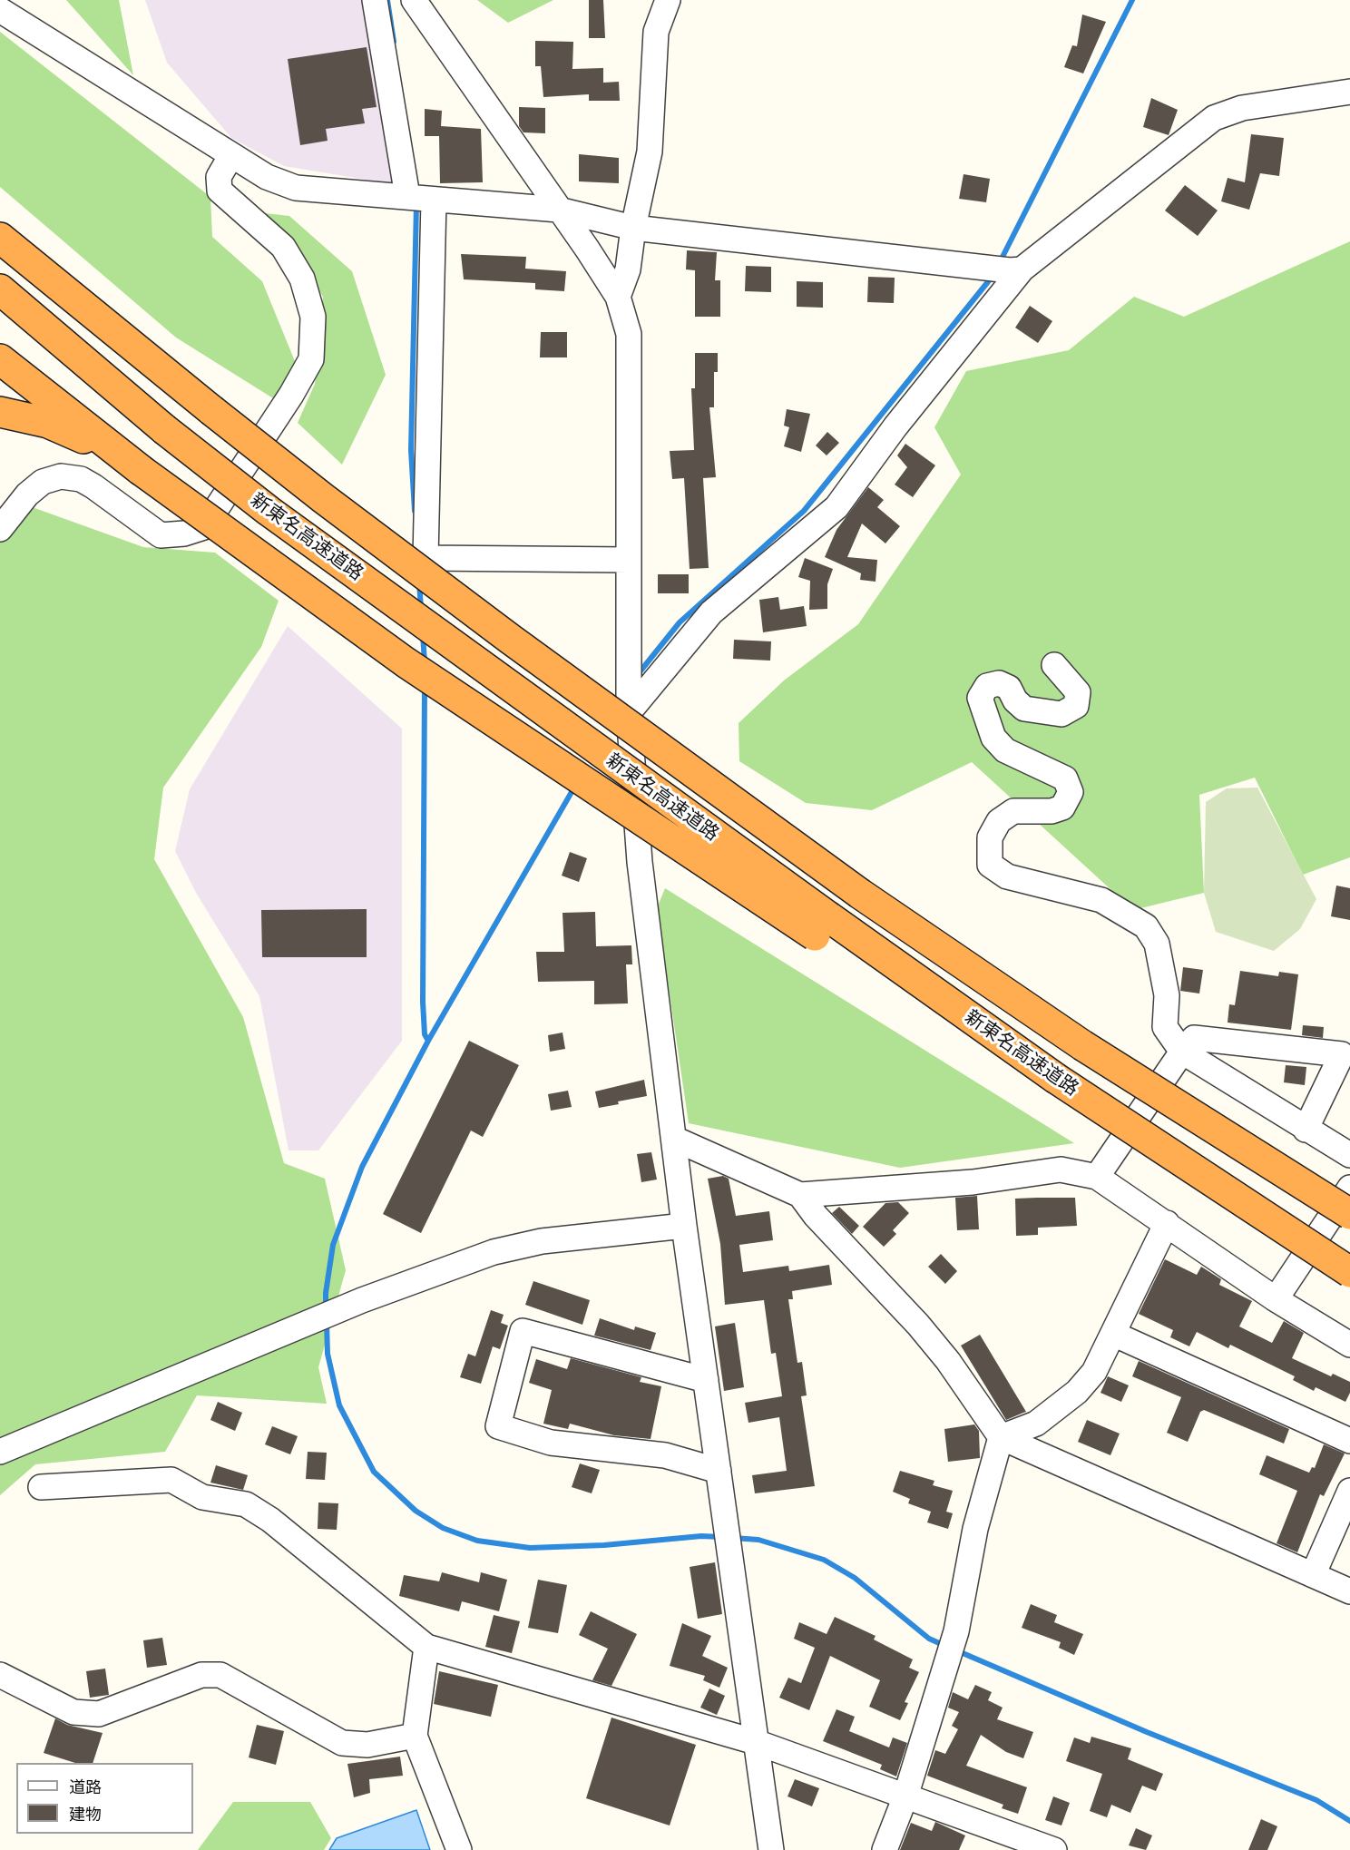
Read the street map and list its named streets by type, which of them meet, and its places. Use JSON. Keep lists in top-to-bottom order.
{
  "streets": {
    "highway": ["新東名高速道路"]
  },
  "legend": ["道路", "建物"]
}
